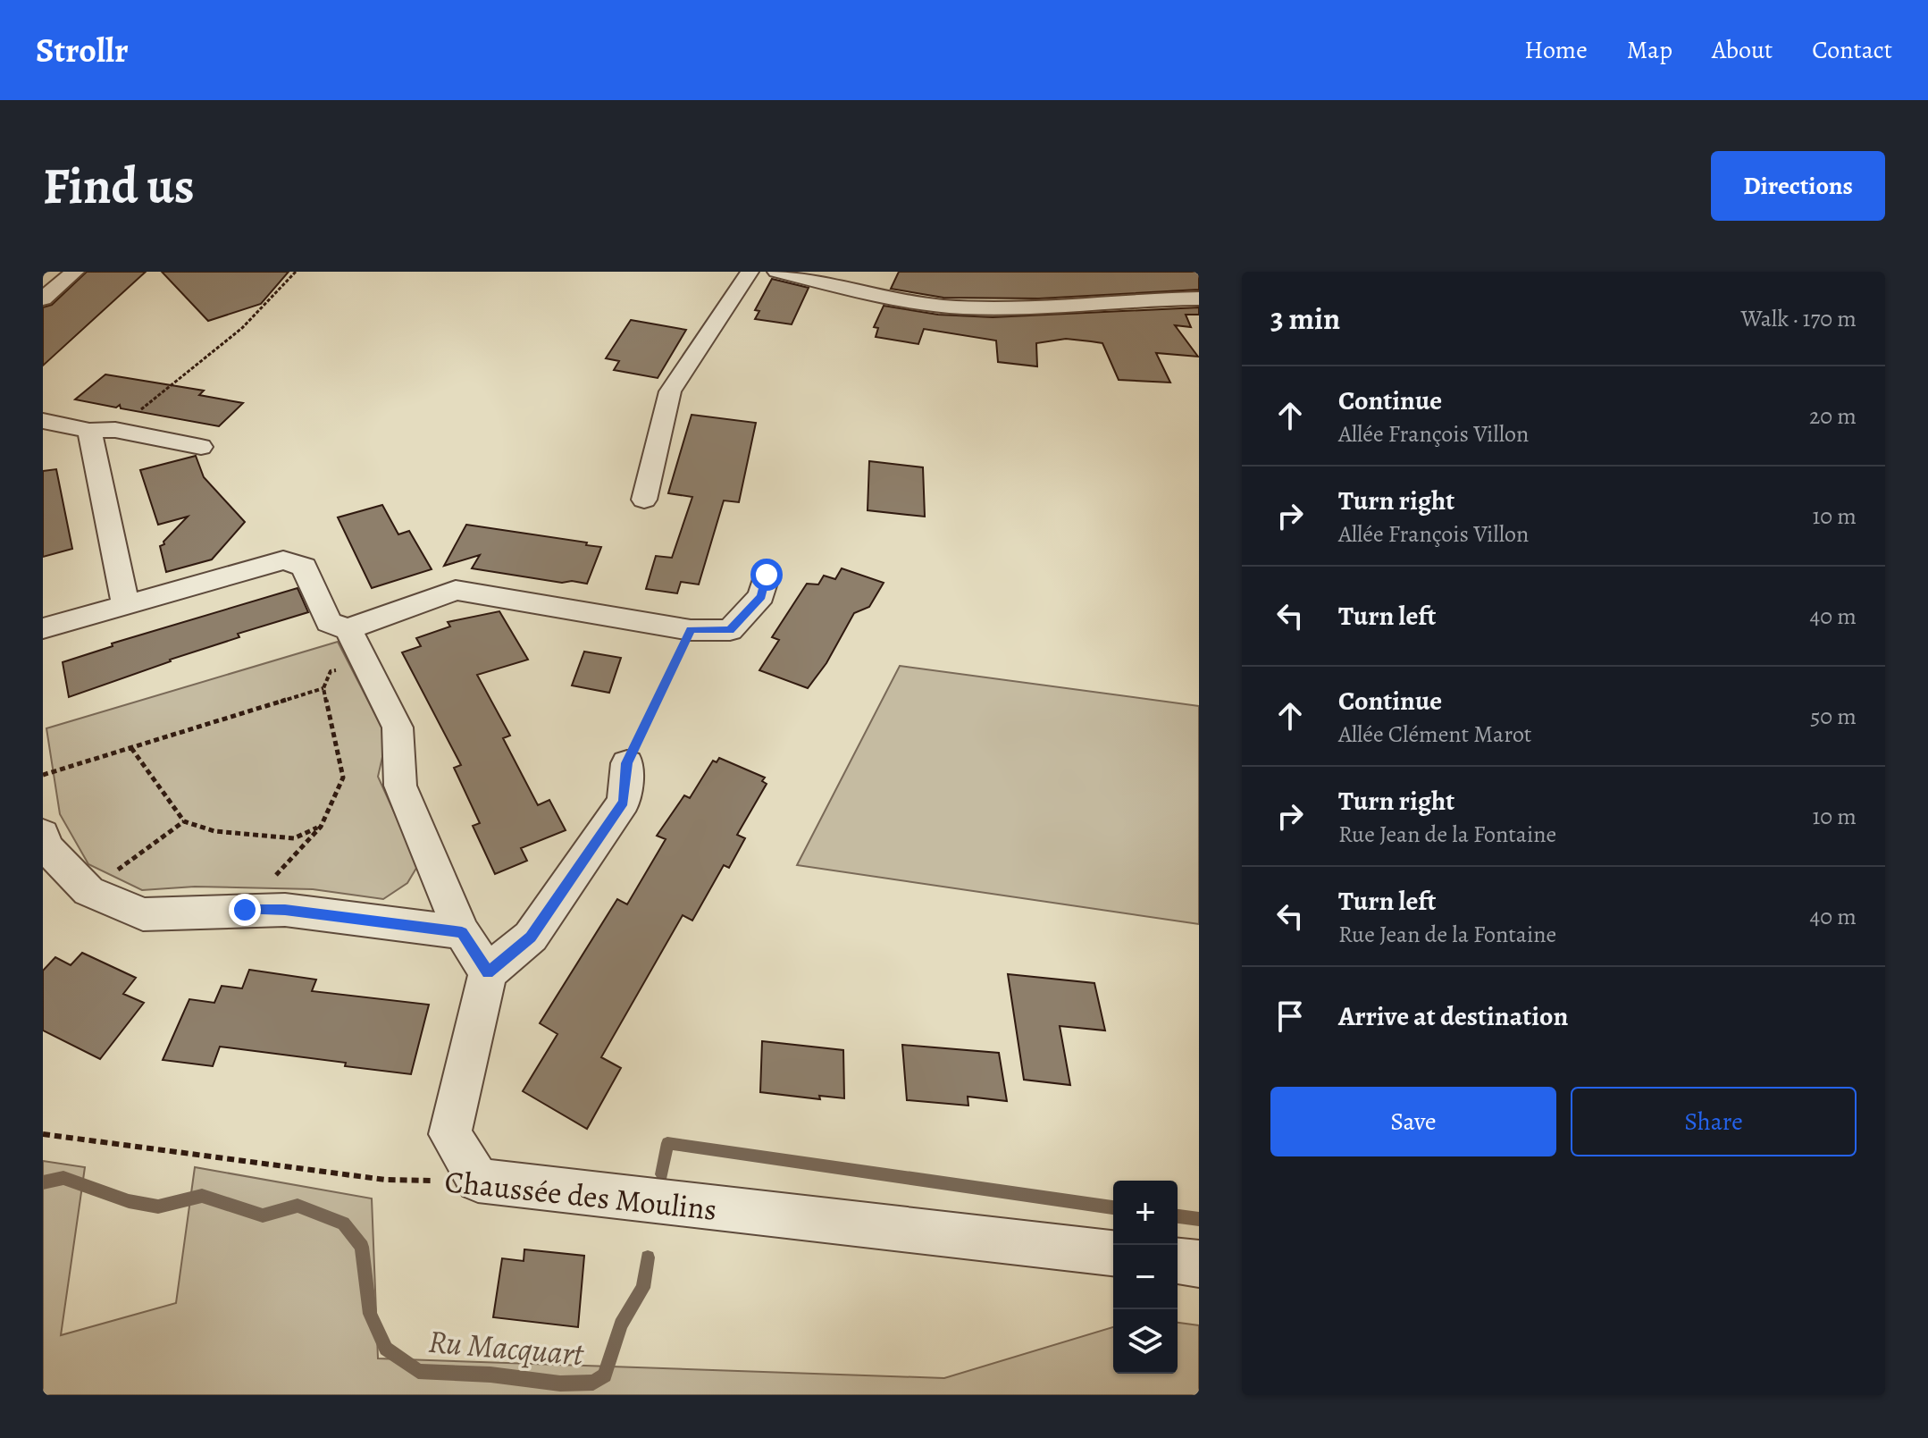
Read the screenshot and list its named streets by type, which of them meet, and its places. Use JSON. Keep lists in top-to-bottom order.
{
  "streets": {
    "street": ["Chaussée des Moulins"]
  },
  "water": ["Ru Macquart"],
  "page": {
    "header": "Strollr",
    "nav": [
      "Home",
      "Map",
      "About",
      "Contact"
    ],
    "buttons": [
      "Directions",
      ["Save", "Share"]
    ],
    "title": "Find us",
    "heading": ["3 min", "Walk · 170 m"],
    "list": [
      ["Continue", "Allée François Villon", "20 m"],
      ["Turn right", "Allée François Villon", "10 m"],
      ["Turn left", "40 m"],
      ["Continue", "Allée Clément Marot", "50 m"],
      ["Turn right", "Rue Jean de la Fontaine", "10 m"],
      ["Turn left", "Rue Jean de la Fontaine", "40 m"],
      "Arrive at destination"
    ],
    "map_buttons": ["+", "−"]
  }
}
